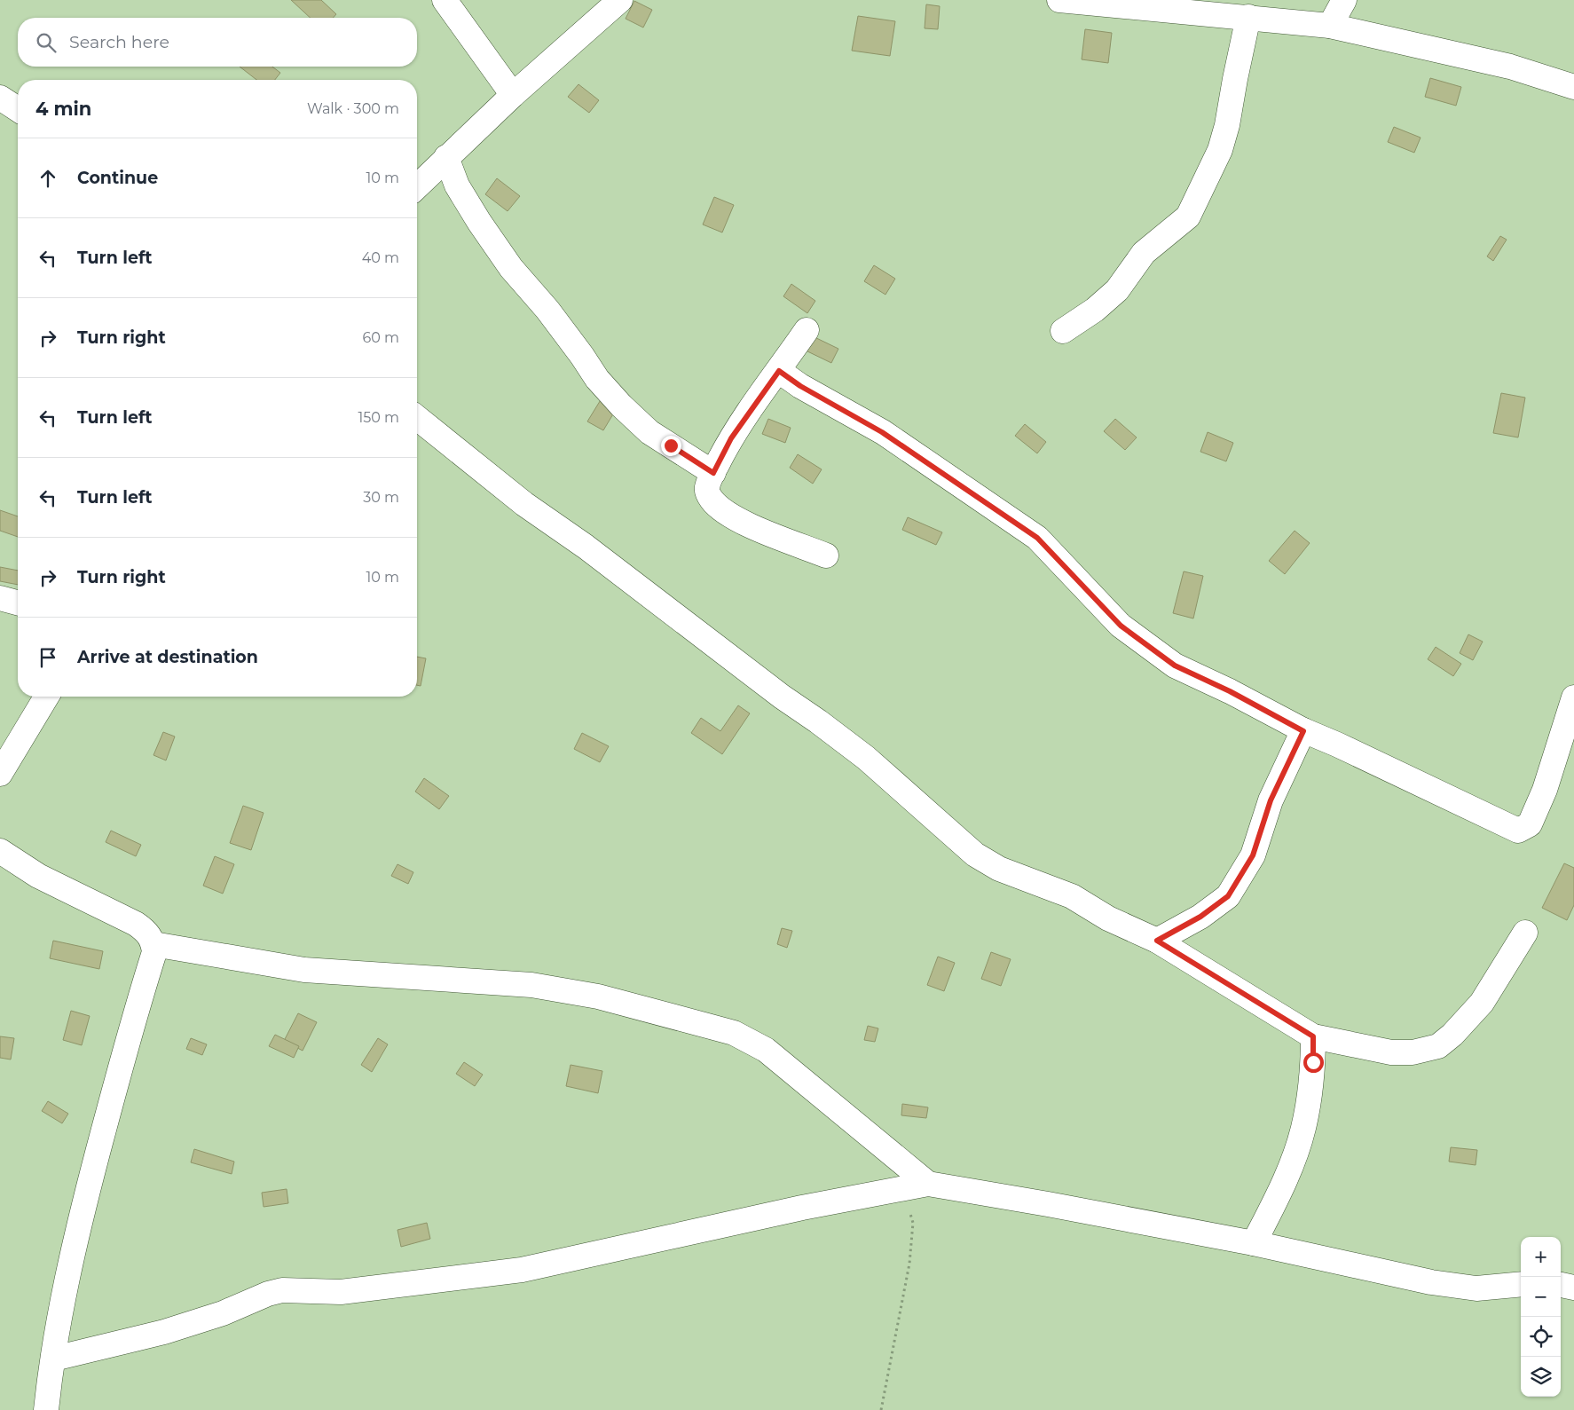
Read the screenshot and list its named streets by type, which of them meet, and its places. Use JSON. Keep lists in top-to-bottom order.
{
  "page": {
    "search": "Search here",
    "heading": ["4 min", "Walk · 300 m"],
    "list": [
      ["Continue", "10 m"],
      ["Turn left", "40 m"],
      ["Turn right", "60 m"],
      ["Turn left", "150 m"],
      ["Turn left", "30 m"],
      ["Turn right", "10 m"],
      "Arrive at destination"
    ],
    "map_buttons": ["+", "−"]
  }
}
